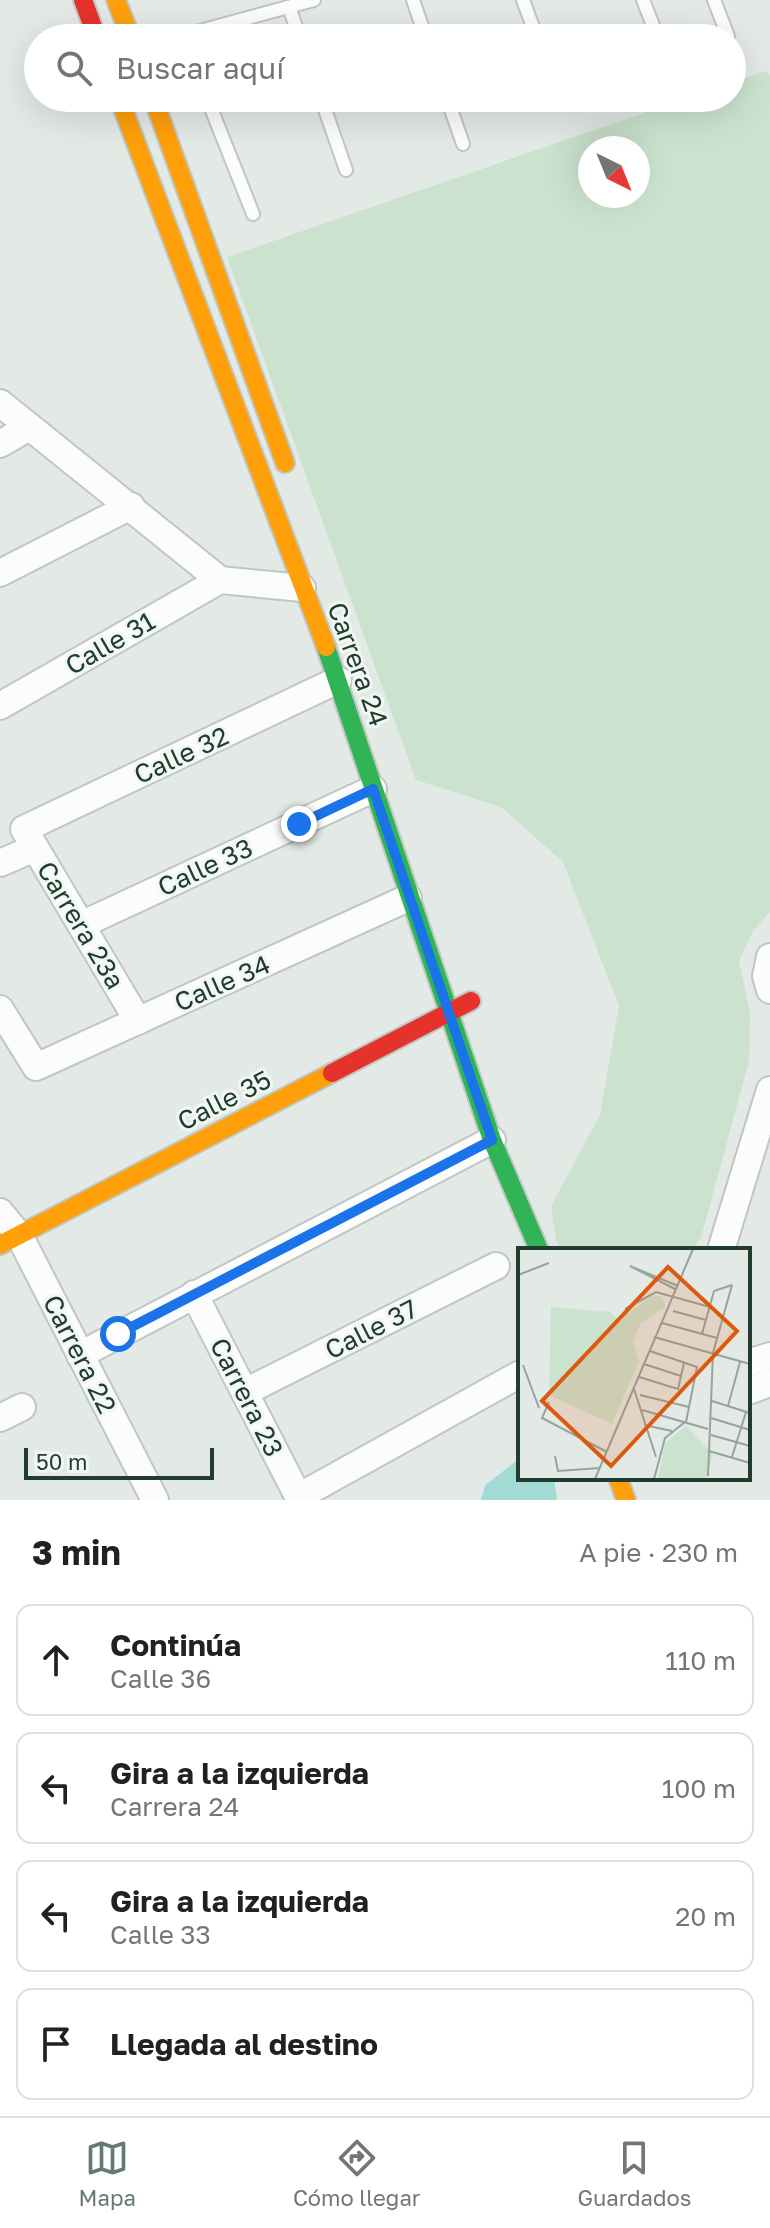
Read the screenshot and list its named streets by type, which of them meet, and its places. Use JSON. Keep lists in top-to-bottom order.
{
  "streets": {
    "main road": ["Carrera 24", "Calle 35"],
    "street": [
      "Calle 31",
      "Calle 32",
      "Calle 33",
      "Carrera 23a",
      "Calle 34",
      "Calle 37",
      "Carrera 22",
      "Carrera 23"
    ]
  },
  "crossings": [
    ["Carrera 24", "Calle 32"],
    ["Carrera 24", "Calle 33"],
    ["Carrera 24", "Calle 34"],
    ["Carrera 24", "Calle 35"],
    ["Calle 32", "Carrera 23a"],
    ["Calle 33", "Carrera 23a"],
    ["Carrera 23a", "Calle 34"],
    ["Calle 35", "Carrera 22"],
    ["Calle 37", "Carrera 23"]
  ],
  "scale_bar": "50 m",
  "north": "bottom right",
  "page": {
    "search": "Buscar aquí",
    "scale": "50 m",
    "heading": ["3 min", "A pie · 230 m"],
    "list": [
      ["Continúa", "Calle 36", "110 m"],
      ["Gira a la izquierda", "Carrera 24", "100 m"],
      ["Gira a la izquierda", "Calle 33", "20 m"],
      "Llegada al destino"
    ],
    "nav": ["Mapa", "Cómo llegar", "Guardados"]
  }
}
